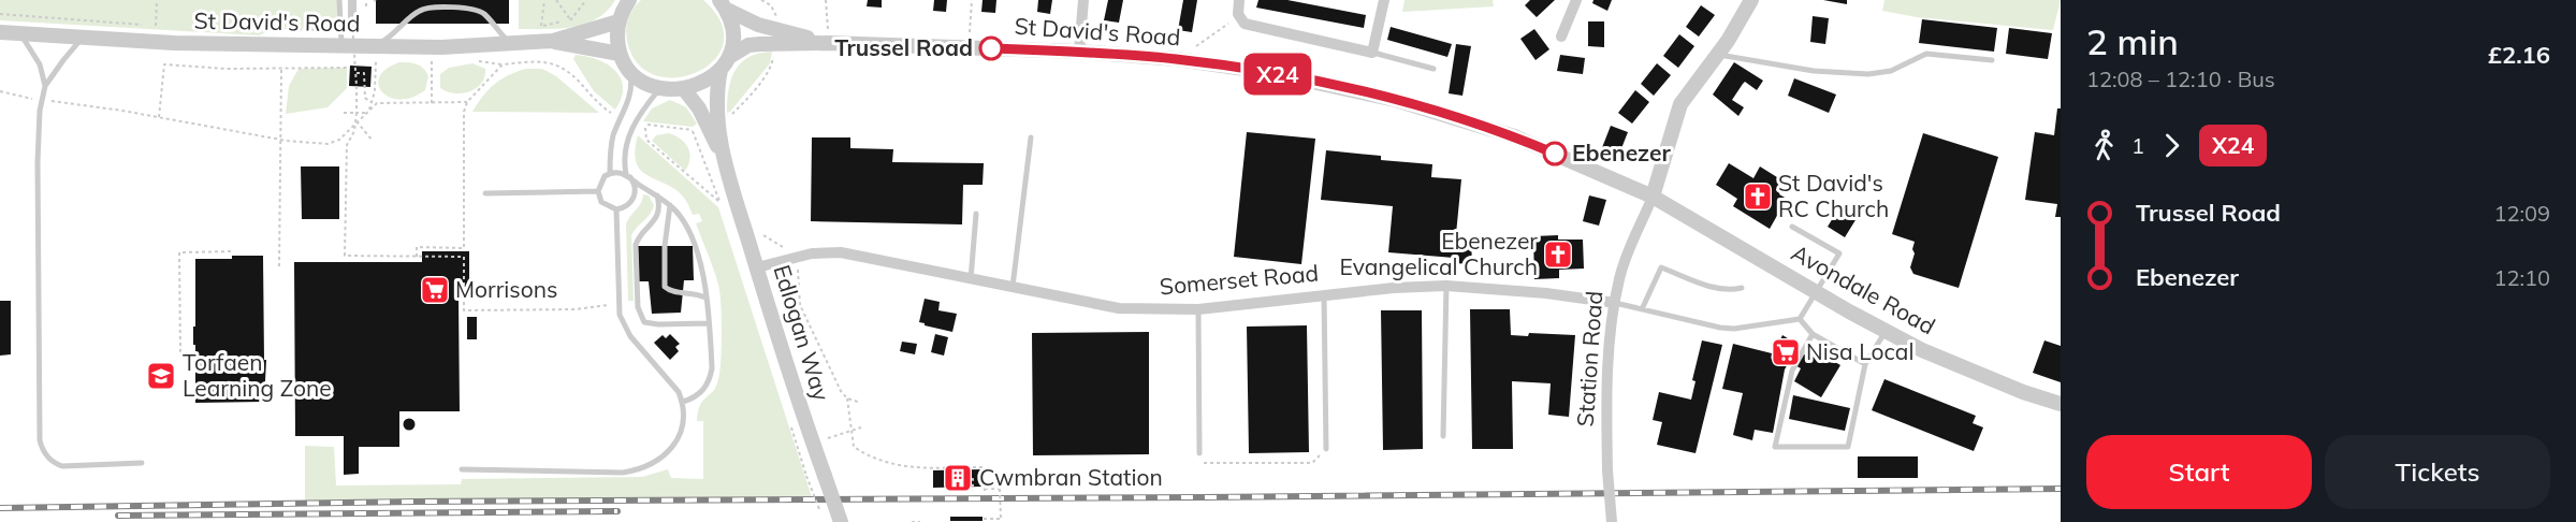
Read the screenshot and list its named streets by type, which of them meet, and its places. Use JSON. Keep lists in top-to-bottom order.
{
  "streets": {
    "street": [
      "St David's Road",
      "Somerset Road",
      "Avondale Road",
      "Edlogan Way",
      "Station Road"
    ]
  },
  "crossings": [
    ["St David's Road", "Avondale Road"],
    ["St David's Road", "Edlogan Way"],
    ["St David's Road", "Station Road"],
    ["Somerset Road", "Edlogan Way"],
    ["Somerset Road", "Station Road"],
    ["Avondale Road", "Station Road"]
  ],
  "places": {
    "other": ["Trussel Road", "Ebenezer"],
    "church": ["St David's RC Church", "Ebenezer Evangelical Church"],
    "supermarket": ["Morrisons", "Nisa Local"],
    "school or university": ["Torfaen Learning Zone"],
    "building": ["Cwmbran Station"]
  },
  "lines": ["bus line X24"],
  "page": {
    "on_map": "X24",
    "heading": ["2 min", "12:08 – 12:10 · Bus", "£2.16"],
    "legs": ["1", "X24"],
    "list": [
      {
        "name": "Trussel Road",
        "value": "12:09"
      },
      {
        "name": "Ebenezer",
        "value": "12:10"
      }
    ],
    "buttons": ["Start", "Tickets"]
  }
}
